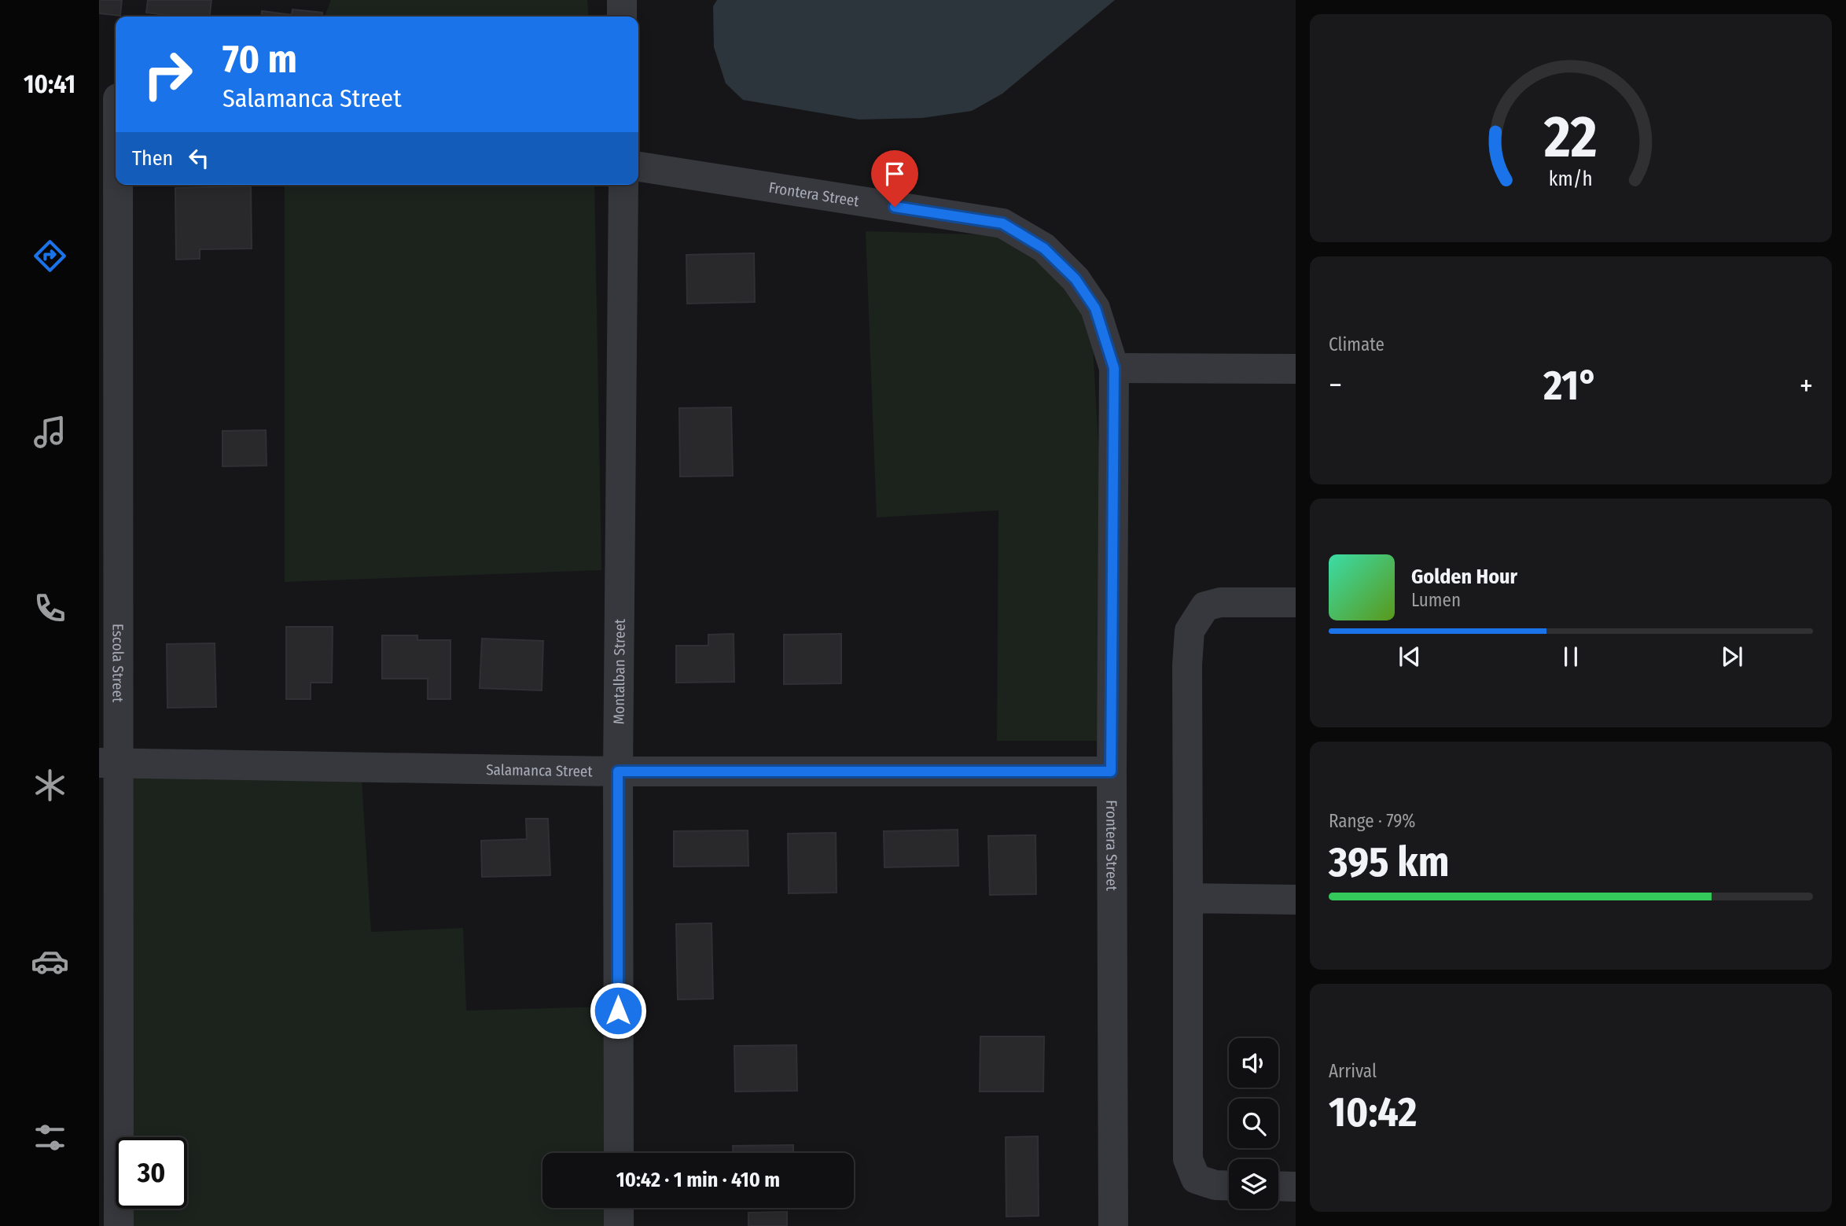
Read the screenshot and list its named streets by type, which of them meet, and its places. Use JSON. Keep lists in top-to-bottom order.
{
  "streets": {
    "street": [
      "Frontera Street",
      "Escola Street",
      "Montalban Street",
      "Salamanca Street"
    ]
  },
  "crossings": [
    ["Frontera Street", "Salamanca Street"],
    ["Escola Street", "Salamanca Street"],
    ["Montalban Street", "Salamanca Street"]
  ],
  "page": {
    "tabs": "10:41",
    "turn": ["70 m", "Salamanca Street"],
    "then": "Then",
    "tile": [
      "Climate",
      ["Range · 79%", "395 km"],
      ["Arrival", "10:42"]
    ],
    "heat": ["−", "21°", "+"],
    "song": ["Golden Hour", "Lumen"],
    "limit": "30",
    "trip": "10:42 · 1 min · 410 m",
    "gauge": ["22", "km/h"]
  }
}
